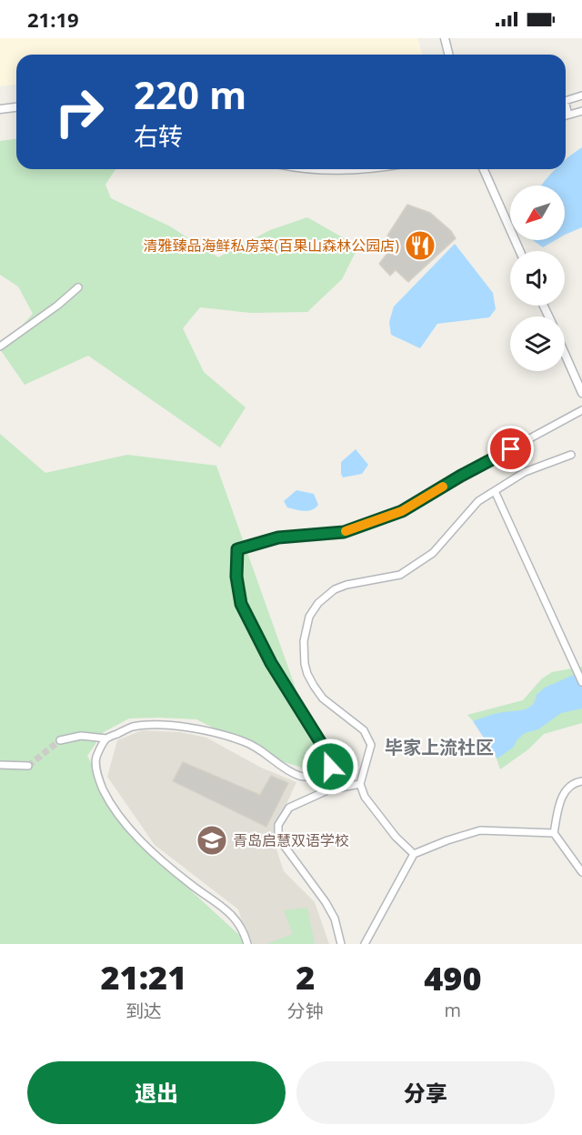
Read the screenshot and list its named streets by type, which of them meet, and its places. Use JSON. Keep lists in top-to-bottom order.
{
  "districts": ["毕家上流社区"],
  "places": {
    "restaurant": ["清雅臻品海鲜私房菜(百果山森林公园店)"],
    "school or university": ["青岛启慧双语学校"]
  },
  "north": "bottom left",
  "page": {
    "status": "21:19",
    "turn": ["220 m", "右转"],
    "eta": [
      "21:21",
      "到达",
      "2",
      "分钟",
      "490",
      "m"
    ],
    "buttons": ["退出", "分享"]
  }
}
